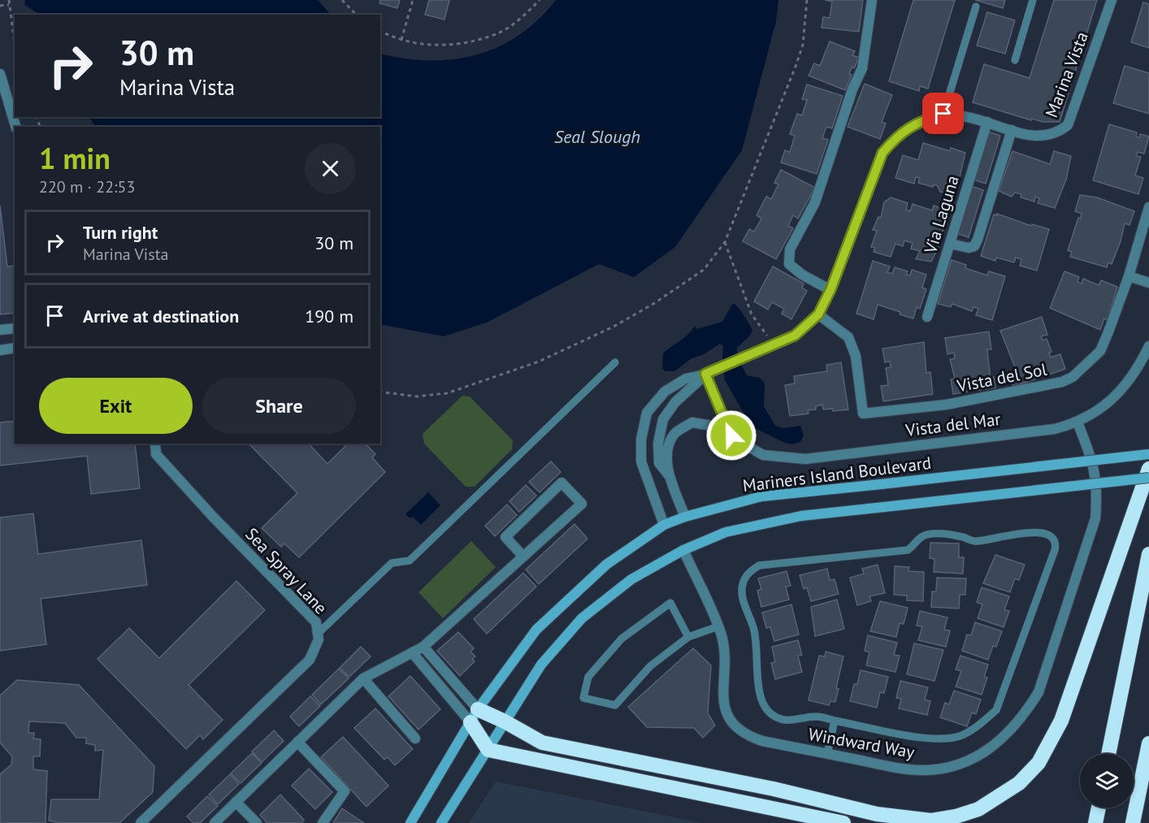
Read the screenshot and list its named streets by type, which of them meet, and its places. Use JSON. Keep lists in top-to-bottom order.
{
  "streets": {
    "main road": ["Mariners Island Boulevard"],
    "street": [
      "Marina Vista",
      "Via Laguna",
      "Vista del Sol",
      "Vista del Mar",
      "Sea Spray Lane",
      "Windward Way"
    ]
  },
  "crossings": [
    ["Marina Vista", "Via Laguna"],
    ["Marina Vista", "Vista del Sol"],
    ["Marina Vista", "Vista del Mar"],
    ["Marina Vista", "Mariners Island Boulevard"],
    ["Vista del Mar", "Mariners Island Boulevard"],
    ["Vista del Mar", "Windward Way"]
  ],
  "water": ["Seal Slough"],
  "page": {
    "turn": ["30 m", "Marina Vista"],
    "heading": ["1 min", "220 m · 22:53"],
    "list": [
      {
        "name": "Turn right",
        "note": "Marina Vista",
        "value": "30 m"
      },
      {
        "name": "Arrive at destination",
        "value": "190 m"
      }
    ],
    "buttons": ["Exit", "Share"]
  }
}
